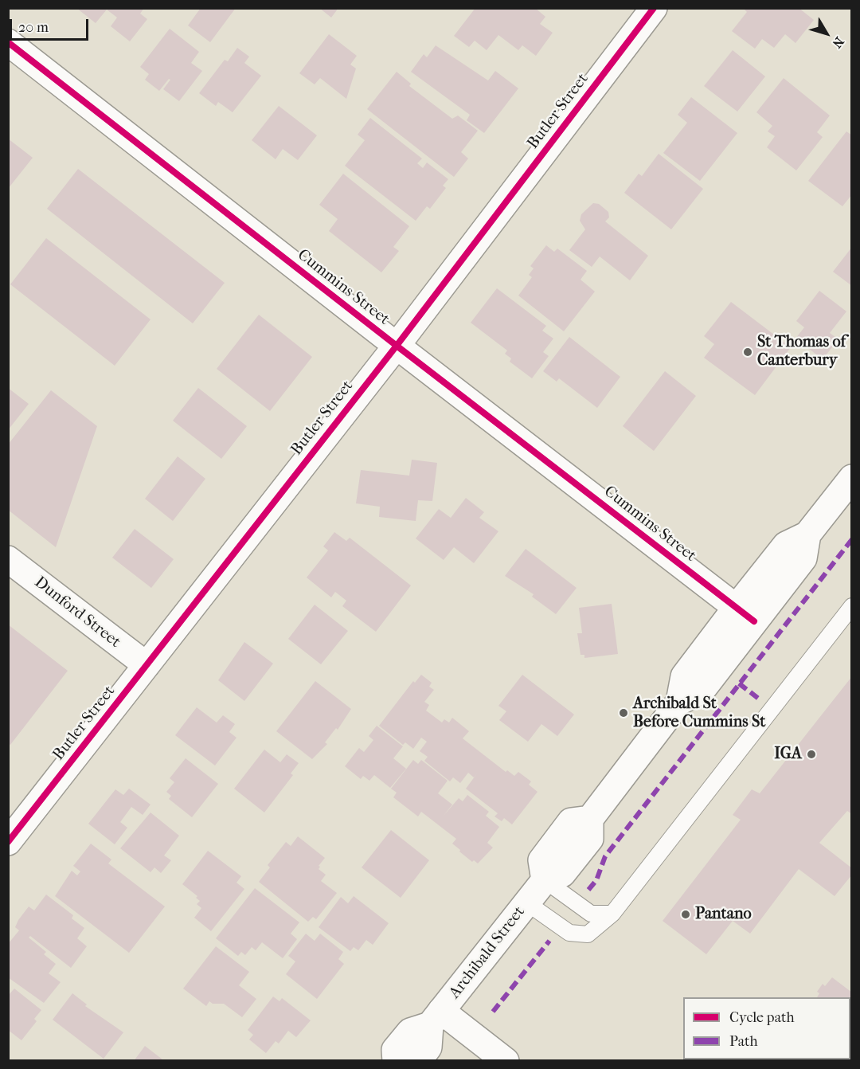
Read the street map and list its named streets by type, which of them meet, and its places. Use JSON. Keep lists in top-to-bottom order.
{
  "streets": {
    "street": [
      "Butler Street",
      "Cummins Street",
      "Dunford Street",
      "Archibald Street"
    ]
  },
  "crossings": [
    ["Butler Street", "Cummins Street"],
    ["Butler Street", "Dunford Street"],
    ["Cummins Street", "Archibald Street"]
  ],
  "places": [
    "St Thomas of Canterbury",
    "Archibald St Before Cummins St",
    "IGA",
    "Pantano"
  ],
  "legend": ["Cycle path", "Path"],
  "scale_bar": "20 m",
  "north": "bottom right"
}
